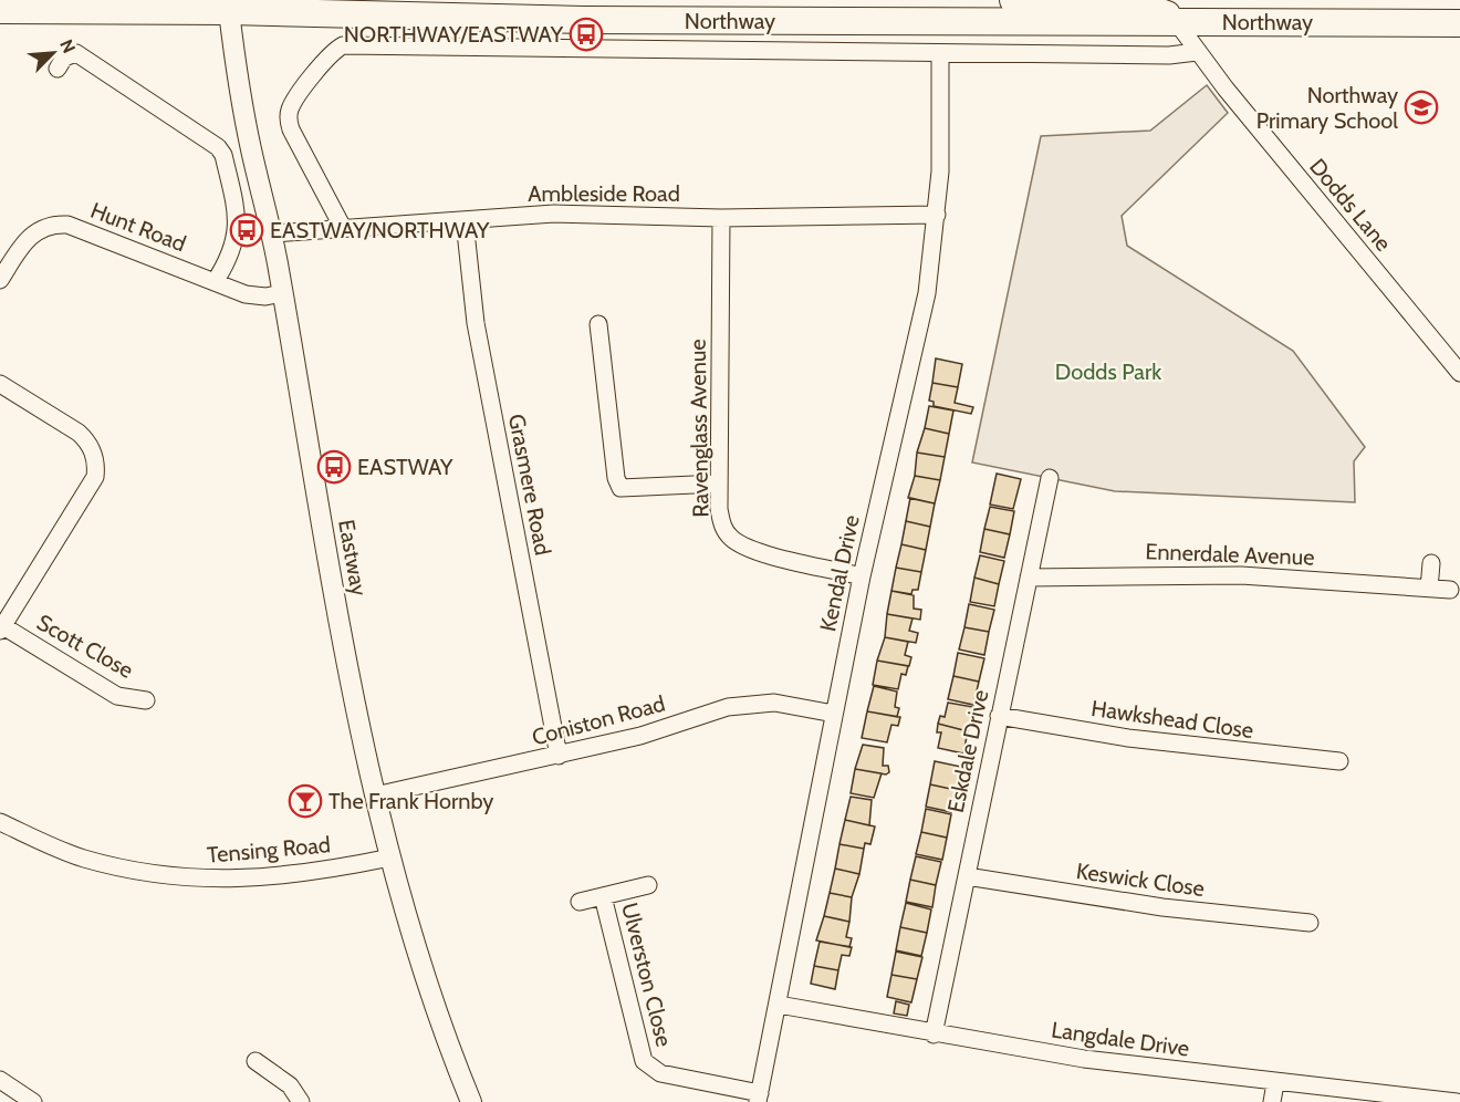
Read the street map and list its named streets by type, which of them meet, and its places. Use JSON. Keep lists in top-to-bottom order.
{
  "streets": {
    "highway": ["Northway"],
    "street": [
      "Ambleside Road",
      "Dodds Lane",
      "Hunt Road",
      "Ravenglass Avenue",
      "Grasmere Road",
      "Ennerdale Avenue",
      "Eastway",
      "Kendal Drive",
      "Scott Close",
      "Hawkshead Close",
      "Coniston Road",
      "Eskdale Drive",
      "Tensing Road",
      "Keswick Close",
      "Ulverston Close",
      "Langdale Drive"
    ]
  },
  "crossings": [
    ["Northway", "Ambleside Road"],
    ["Northway", "Dodds Lane"],
    ["Northway", "Eastway"],
    ["Northway", "Kendal Drive"],
    ["Ambleside Road", "Ravenglass Avenue"],
    ["Ambleside Road", "Grasmere Road"],
    ["Ambleside Road", "Eastway"],
    ["Ambleside Road", "Kendal Drive"],
    ["Hunt Road", "Eastway"],
    ["Ravenglass Avenue", "Kendal Drive"],
    ["Grasmere Road", "Coniston Road"],
    ["Ennerdale Avenue", "Eskdale Drive"],
    ["Eastway", "Coniston Road"],
    ["Eastway", "Tensing Road"],
    ["Kendal Drive", "Coniston Road"],
    ["Kendal Drive", "Ulverston Close"],
    ["Kendal Drive", "Langdale Drive"],
    ["Hawkshead Close", "Eskdale Drive"],
    ["Eskdale Drive", "Keswick Close"],
    ["Eskdale Drive", "Langdale Drive"]
  ],
  "parks": ["Dodds Park"],
  "places": {
    "bus stop": ["NORTHWAY/EASTWAY", "EASTWAY/NORTHWAY", "EASTWAY"],
    "school or university": ["Northway Primary School"],
    "bar": ["The Frank Hornby"]
  },
  "north": "top right"
}
